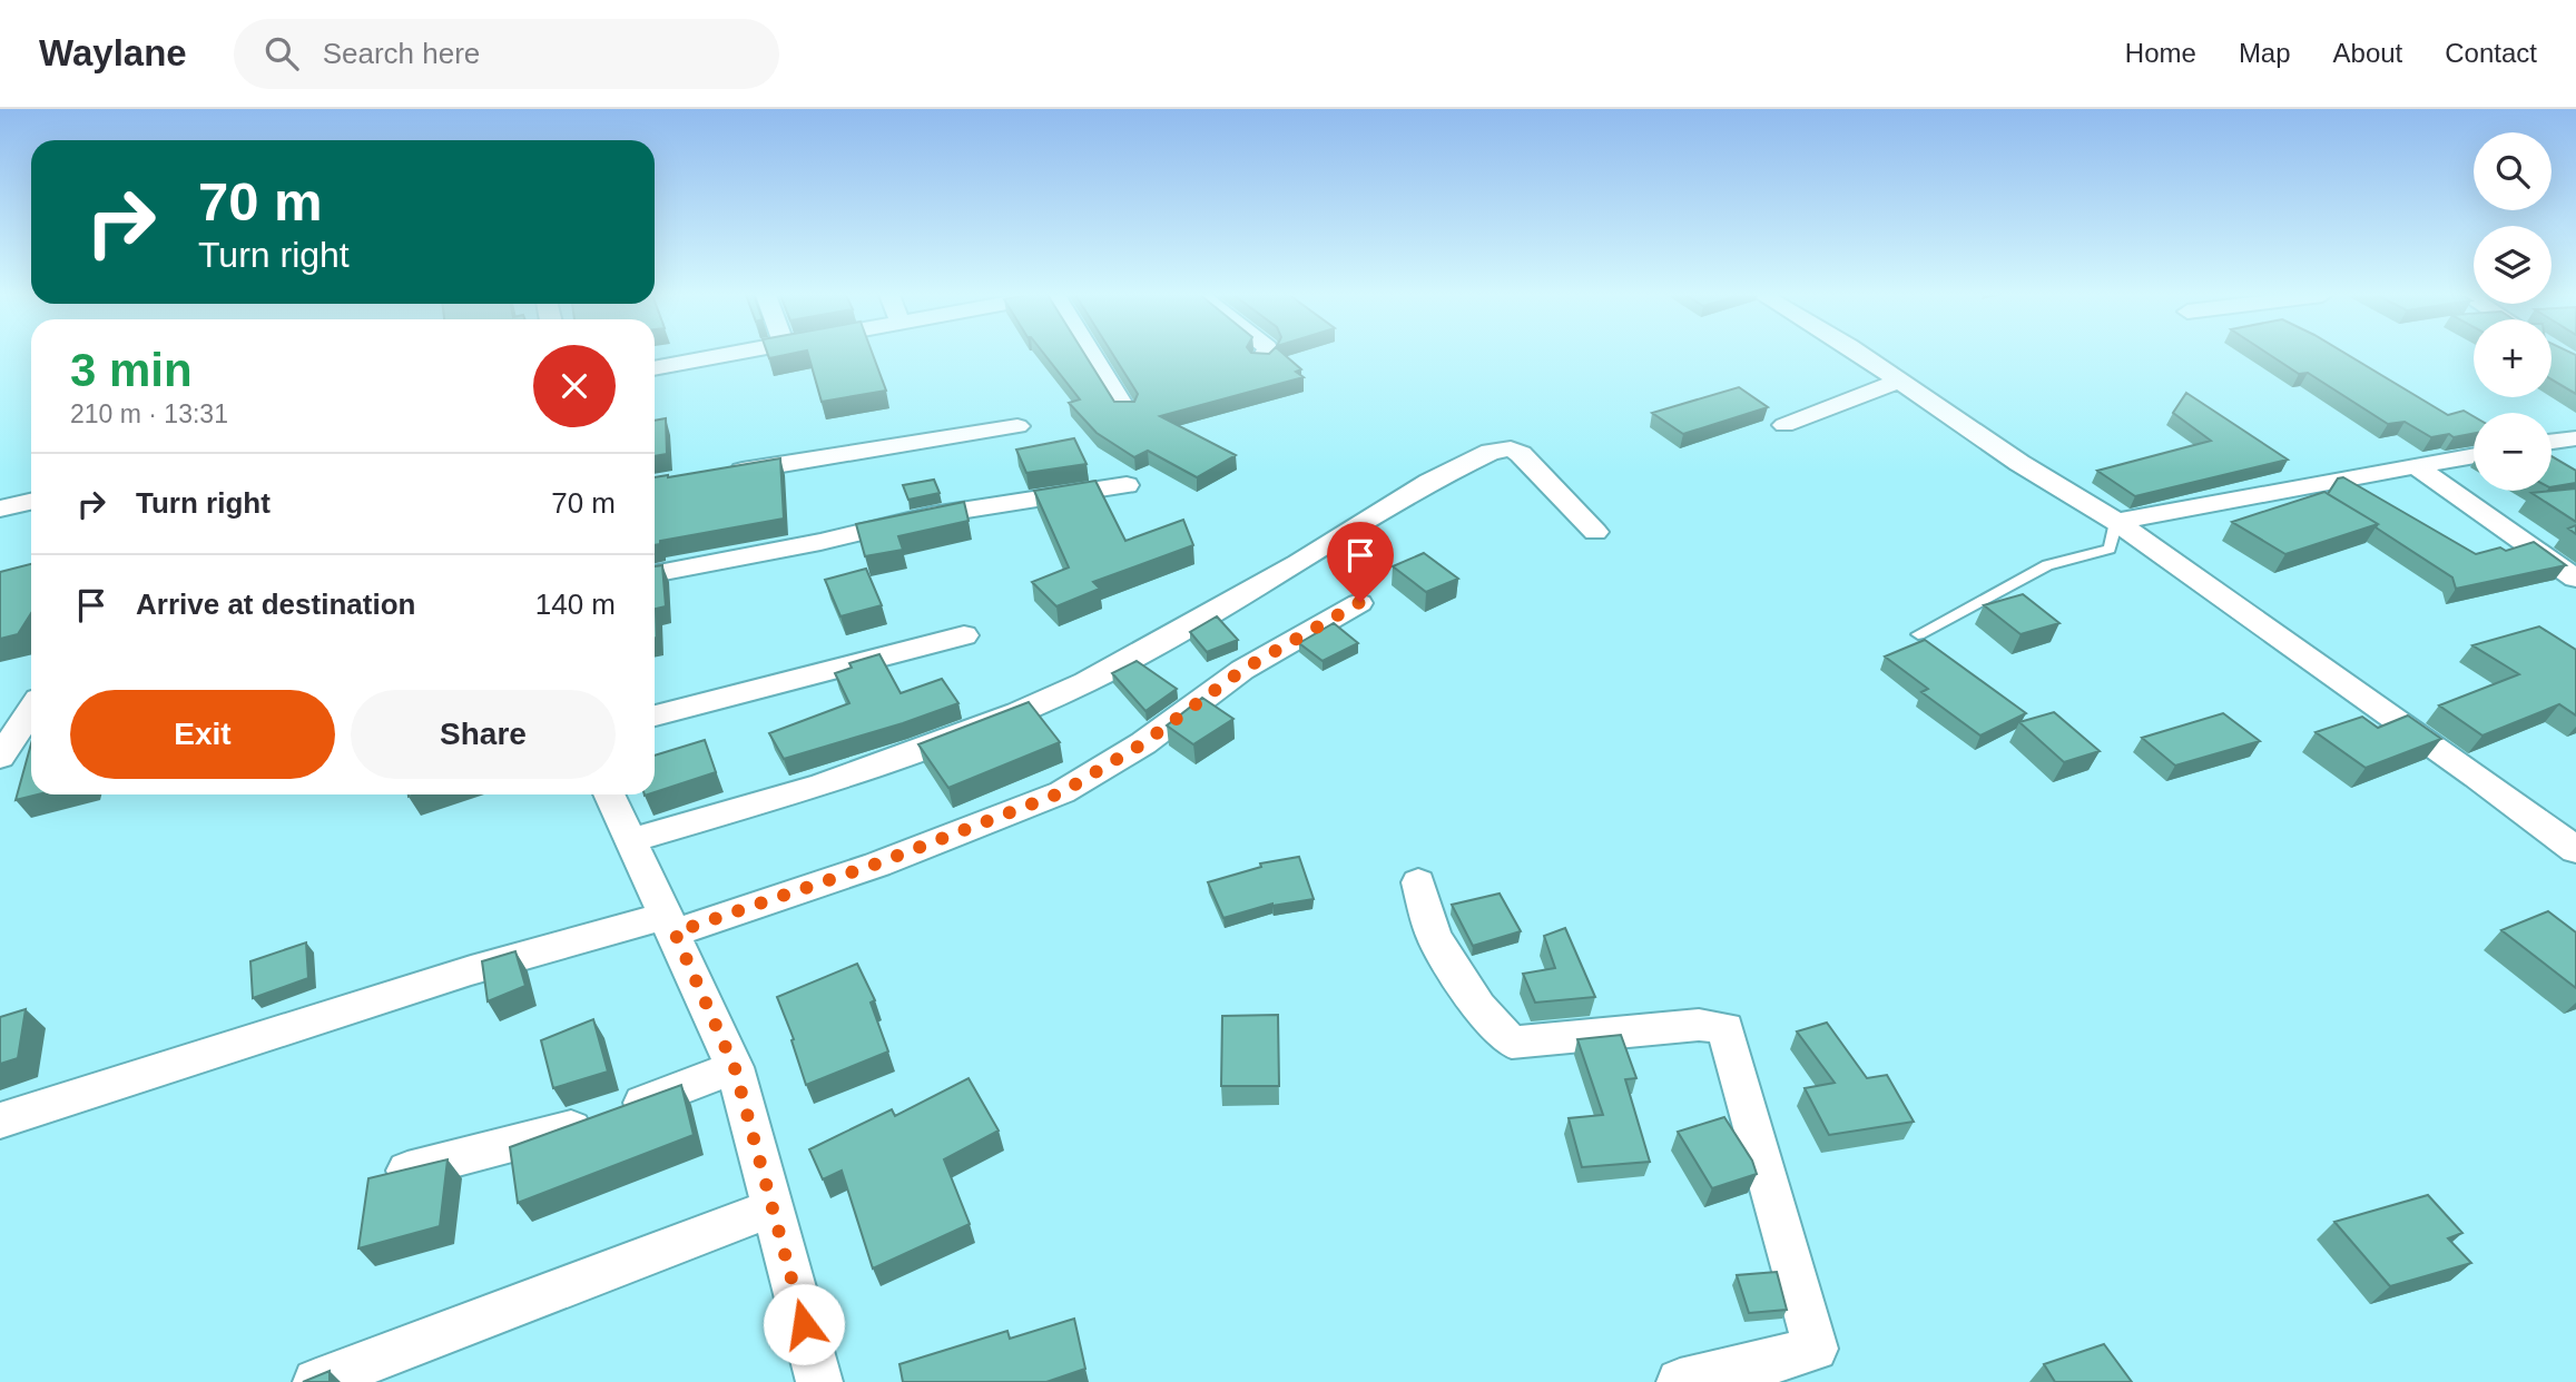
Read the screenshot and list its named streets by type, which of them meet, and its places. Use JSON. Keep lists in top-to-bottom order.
{
  "page": {
    "header": "Waylane",
    "search": "Search here",
    "nav": [
      "Home",
      "Map",
      "About",
      "Contact"
    ],
    "map_buttons": ["+", "−"],
    "turn": ["70 m", "Turn right"],
    "heading": ["3 min", "210 m · 13:31"],
    "list": [
      {
        "name": "Turn right",
        "value": "70 m"
      },
      {
        "name": "Arrive at destination",
        "value": "140 m"
      }
    ],
    "buttons": ["Exit", "Share"]
  }
}
